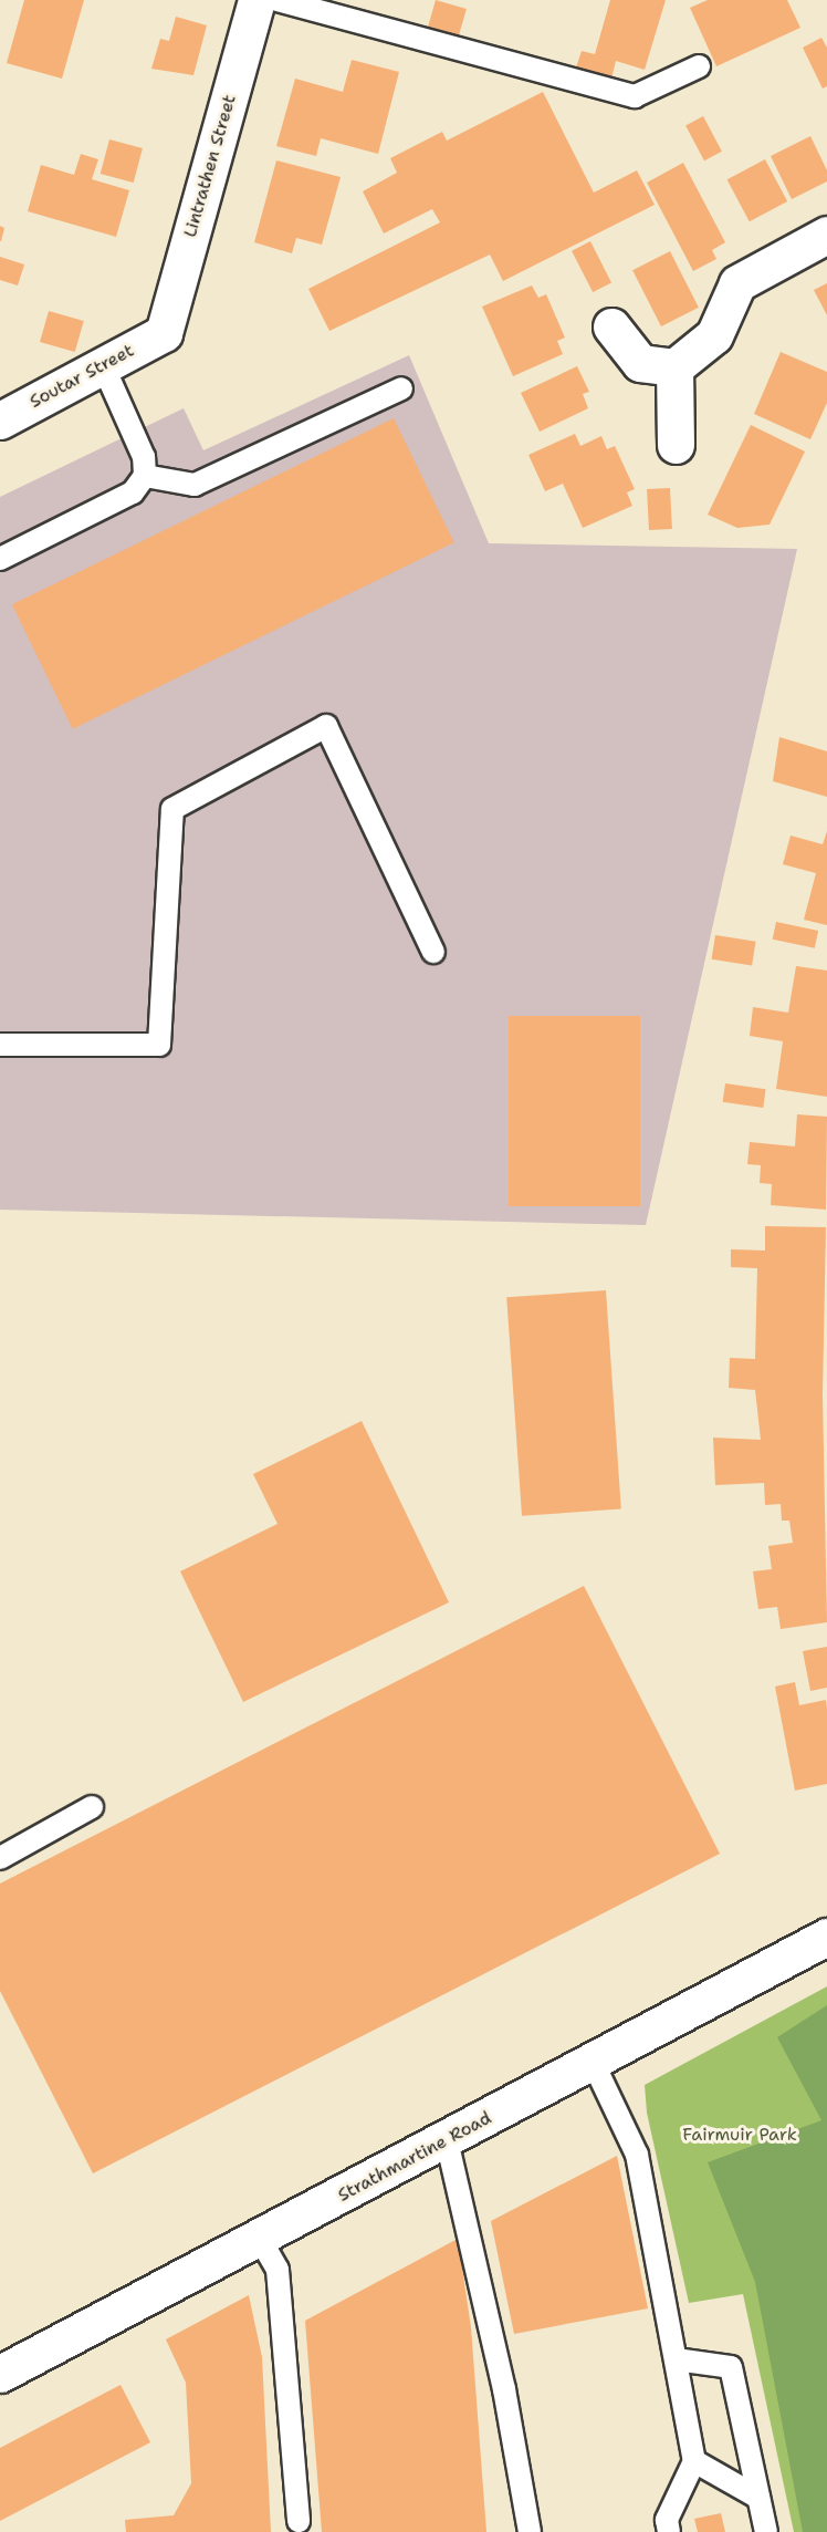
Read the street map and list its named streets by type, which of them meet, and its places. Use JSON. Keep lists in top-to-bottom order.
{
  "streets": {
    "street": ["Lintrathen Street", "Soutar Street", "Strathmartine Road"]
  },
  "crossings": [
    ["Lintrathen Street", "Soutar Street"]
  ],
  "parks": ["Fairmuir Park"]
}
